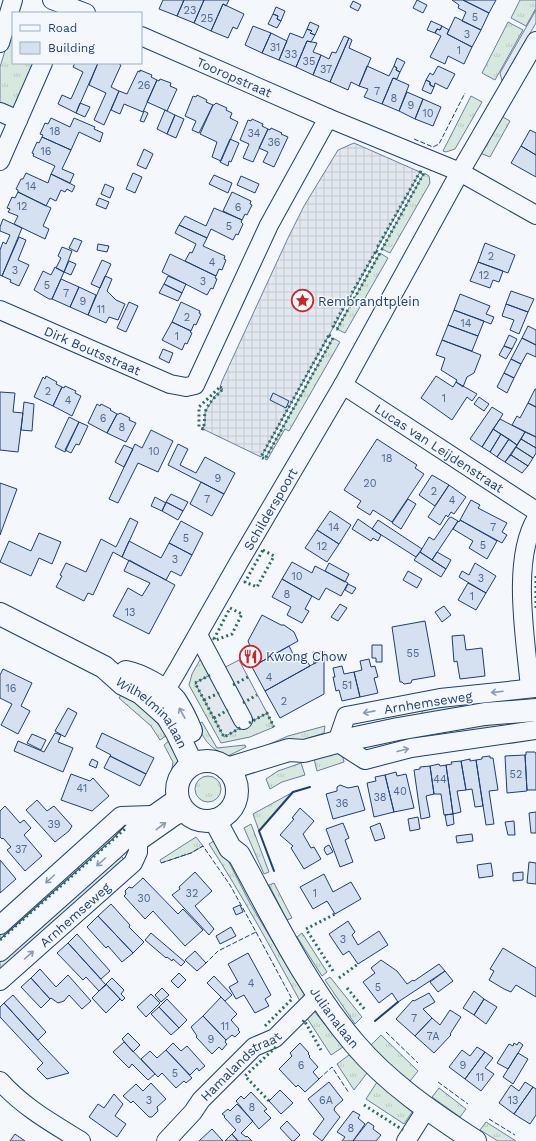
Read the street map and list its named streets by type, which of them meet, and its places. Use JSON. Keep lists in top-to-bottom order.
{
  "streets": {
    "street": [
      "Tooropstraat",
      "Dirk Boutsstraat",
      "Lucas van Leijdenstraat",
      "Schilderspoort",
      "Arnhemseweg",
      "Wilhelminalaan",
      "Julianalaan",
      "Hamalandstraat"
    ]
  },
  "crossings": [
    ["Tooropstraat", "Dirk Boutsstraat"],
    ["Lucas van Leijdenstraat", "Schilderspoort"],
    ["Schilderspoort", "Wilhelminalaan"],
    ["Arnhemseweg", "Wilhelminalaan"],
    ["Arnhemseweg", "Julianalaan"],
    ["Wilhelminalaan", "Julianalaan"],
    ["Julianalaan", "Hamalandstraat"]
  ],
  "places": {
    "place": ["Rembrandtplein"],
    "restaurant": ["Kwong Chow"]
  },
  "house_numbers": [
    "23",
    "5",
    "25",
    "3",
    "31",
    "1",
    "33",
    "35",
    "37",
    "26",
    "7",
    "8",
    "9",
    "10",
    "18",
    "34",
    "36",
    "16",
    "14",
    "12",
    "6",
    "5",
    "2",
    "4",
    "3",
    "12",
    "3",
    "5",
    "7",
    "9",
    "11",
    "2",
    "14",
    "1",
    "2",
    "1",
    "4",
    "6",
    "8",
    "10",
    "18",
    "9",
    "20",
    "2",
    "7",
    "4",
    "14",
    "7",
    "5",
    "5",
    "12",
    "3",
    "10",
    "3",
    "8",
    "1",
    "13",
    "55",
    "4",
    "51",
    "16",
    "2",
    "52",
    "44",
    "41",
    "40",
    "38",
    "36",
    "39",
    "37",
    "32",
    "1",
    "30",
    "3",
    "4",
    "5",
    "7",
    "11",
    "7A",
    "9",
    "6",
    "9",
    "5",
    "11",
    "3",
    "6A",
    "13",
    "8",
    "6",
    "8"
  ],
  "legend": ["Road", "Building"]
}
